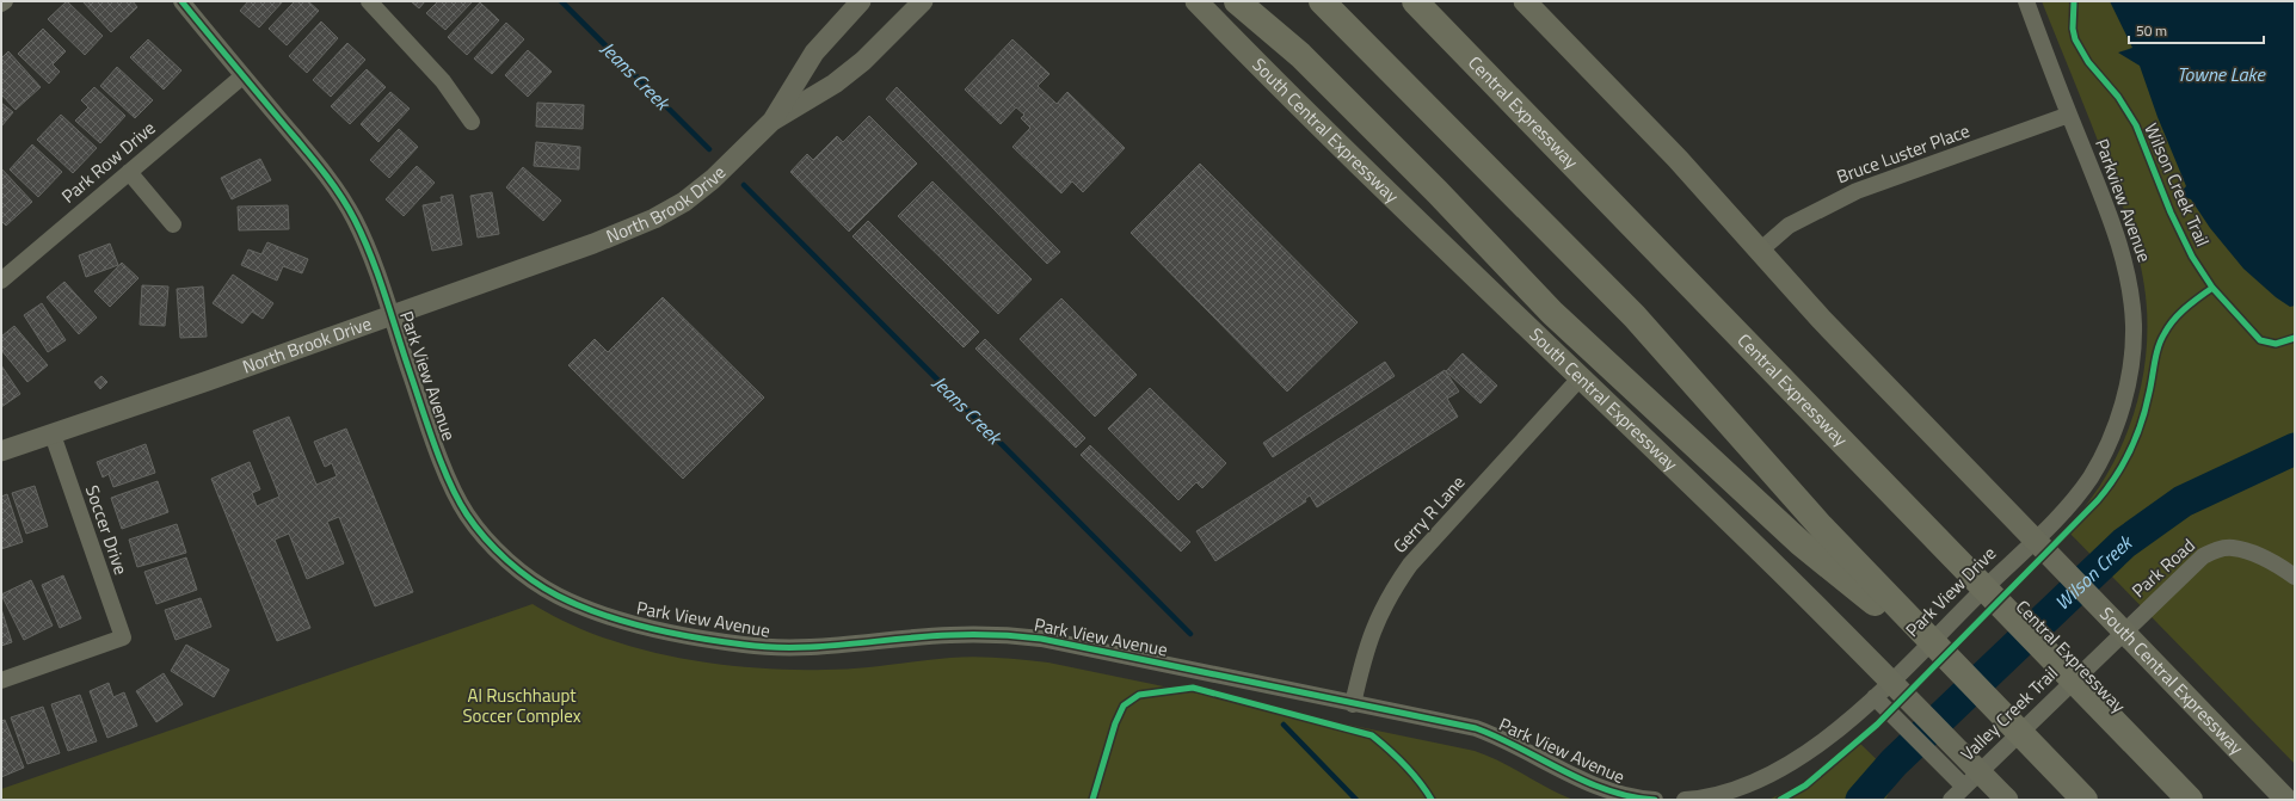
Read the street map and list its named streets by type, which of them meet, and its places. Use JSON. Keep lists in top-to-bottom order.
{
  "streets": {
    "highway": ["Central Expressway"],
    "main road": ["South Central Expressway"],
    "street": [
      "Bruce Luster Place",
      "Park Row Drive",
      "Parkview Avenue",
      "North Brook Drive",
      "Park View Avenue",
      "Gerry R Lane",
      "Soccer Drive",
      "Park Road",
      "Park View Drive",
      "Valley Creek Trail"
    ],
    "cycle path": ["Wilson Creek Trail"]
  },
  "crossings": [
    ["South Central Expressway", "Bruce Luster Place"],
    ["South Central Expressway", "Gerry R Lane"],
    ["Bruce Luster Place", "Parkview Avenue"],
    ["Park Row Drive", "Park View Avenue"],
    ["Parkview Avenue", "Park View Drive"],
    ["North Brook Drive", "Park View Avenue"],
    ["North Brook Drive", "Soccer Drive"],
    ["Park View Avenue", "Gerry R Lane"],
    ["Park Road", "Valley Creek Trail"]
  ],
  "water": ["Towne Lake", "Jeans Creek", "Wilson Creek"],
  "parks": ["Al Ruschhaupt Soccer Complex"],
  "scale_bar": "50 m"
}
